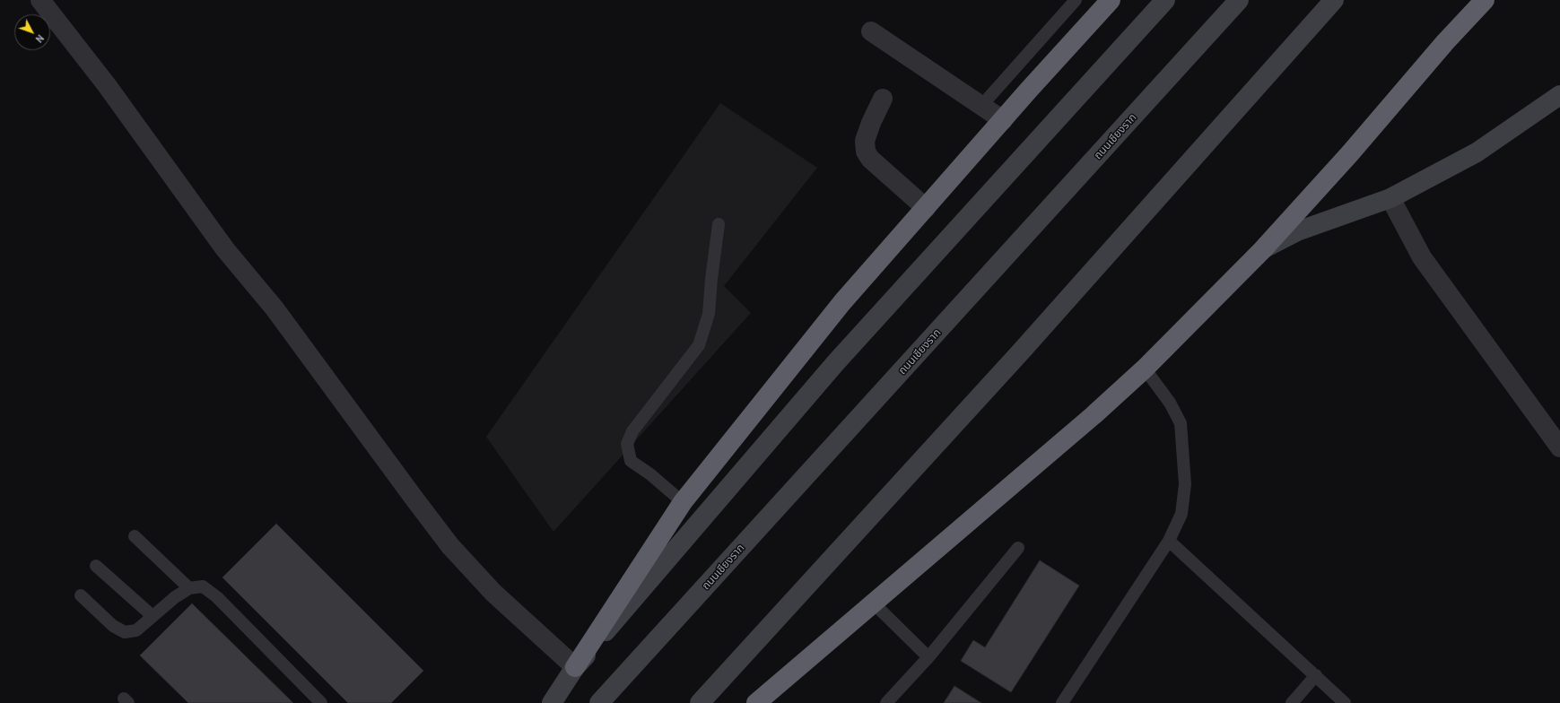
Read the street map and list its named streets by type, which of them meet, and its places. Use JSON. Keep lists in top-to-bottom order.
{
  "streets": {
    "main road": ["ถนนเชียงราก"]
  },
  "north": "bottom right"
}
